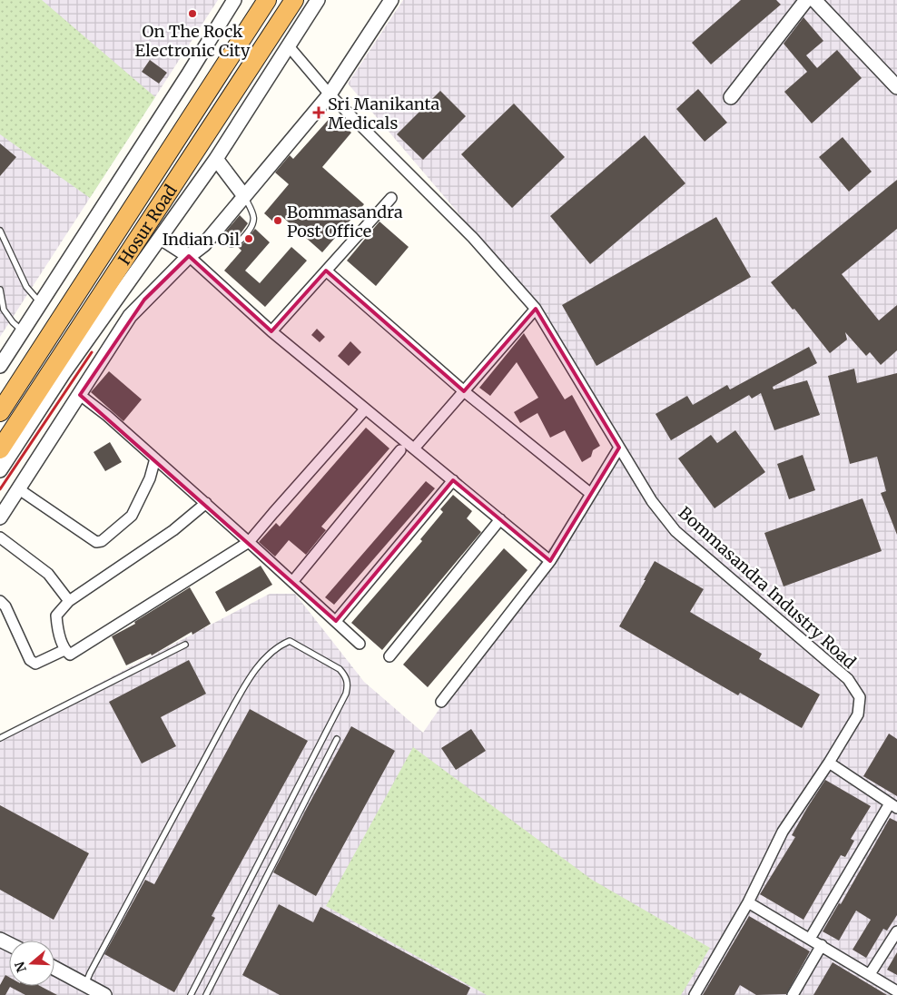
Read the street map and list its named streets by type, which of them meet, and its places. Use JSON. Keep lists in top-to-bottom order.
{
  "streets": {
    "highway": ["Hosur Road"],
    "street": ["Bommasandra Industry Road"]
  },
  "places": {
    "other": ["On The Rock Electronic City", "Bommasandra Post Office", "Indian Oil"],
    "health": ["Sri Manikanta Medicals"]
  },
  "north": "left"
}
